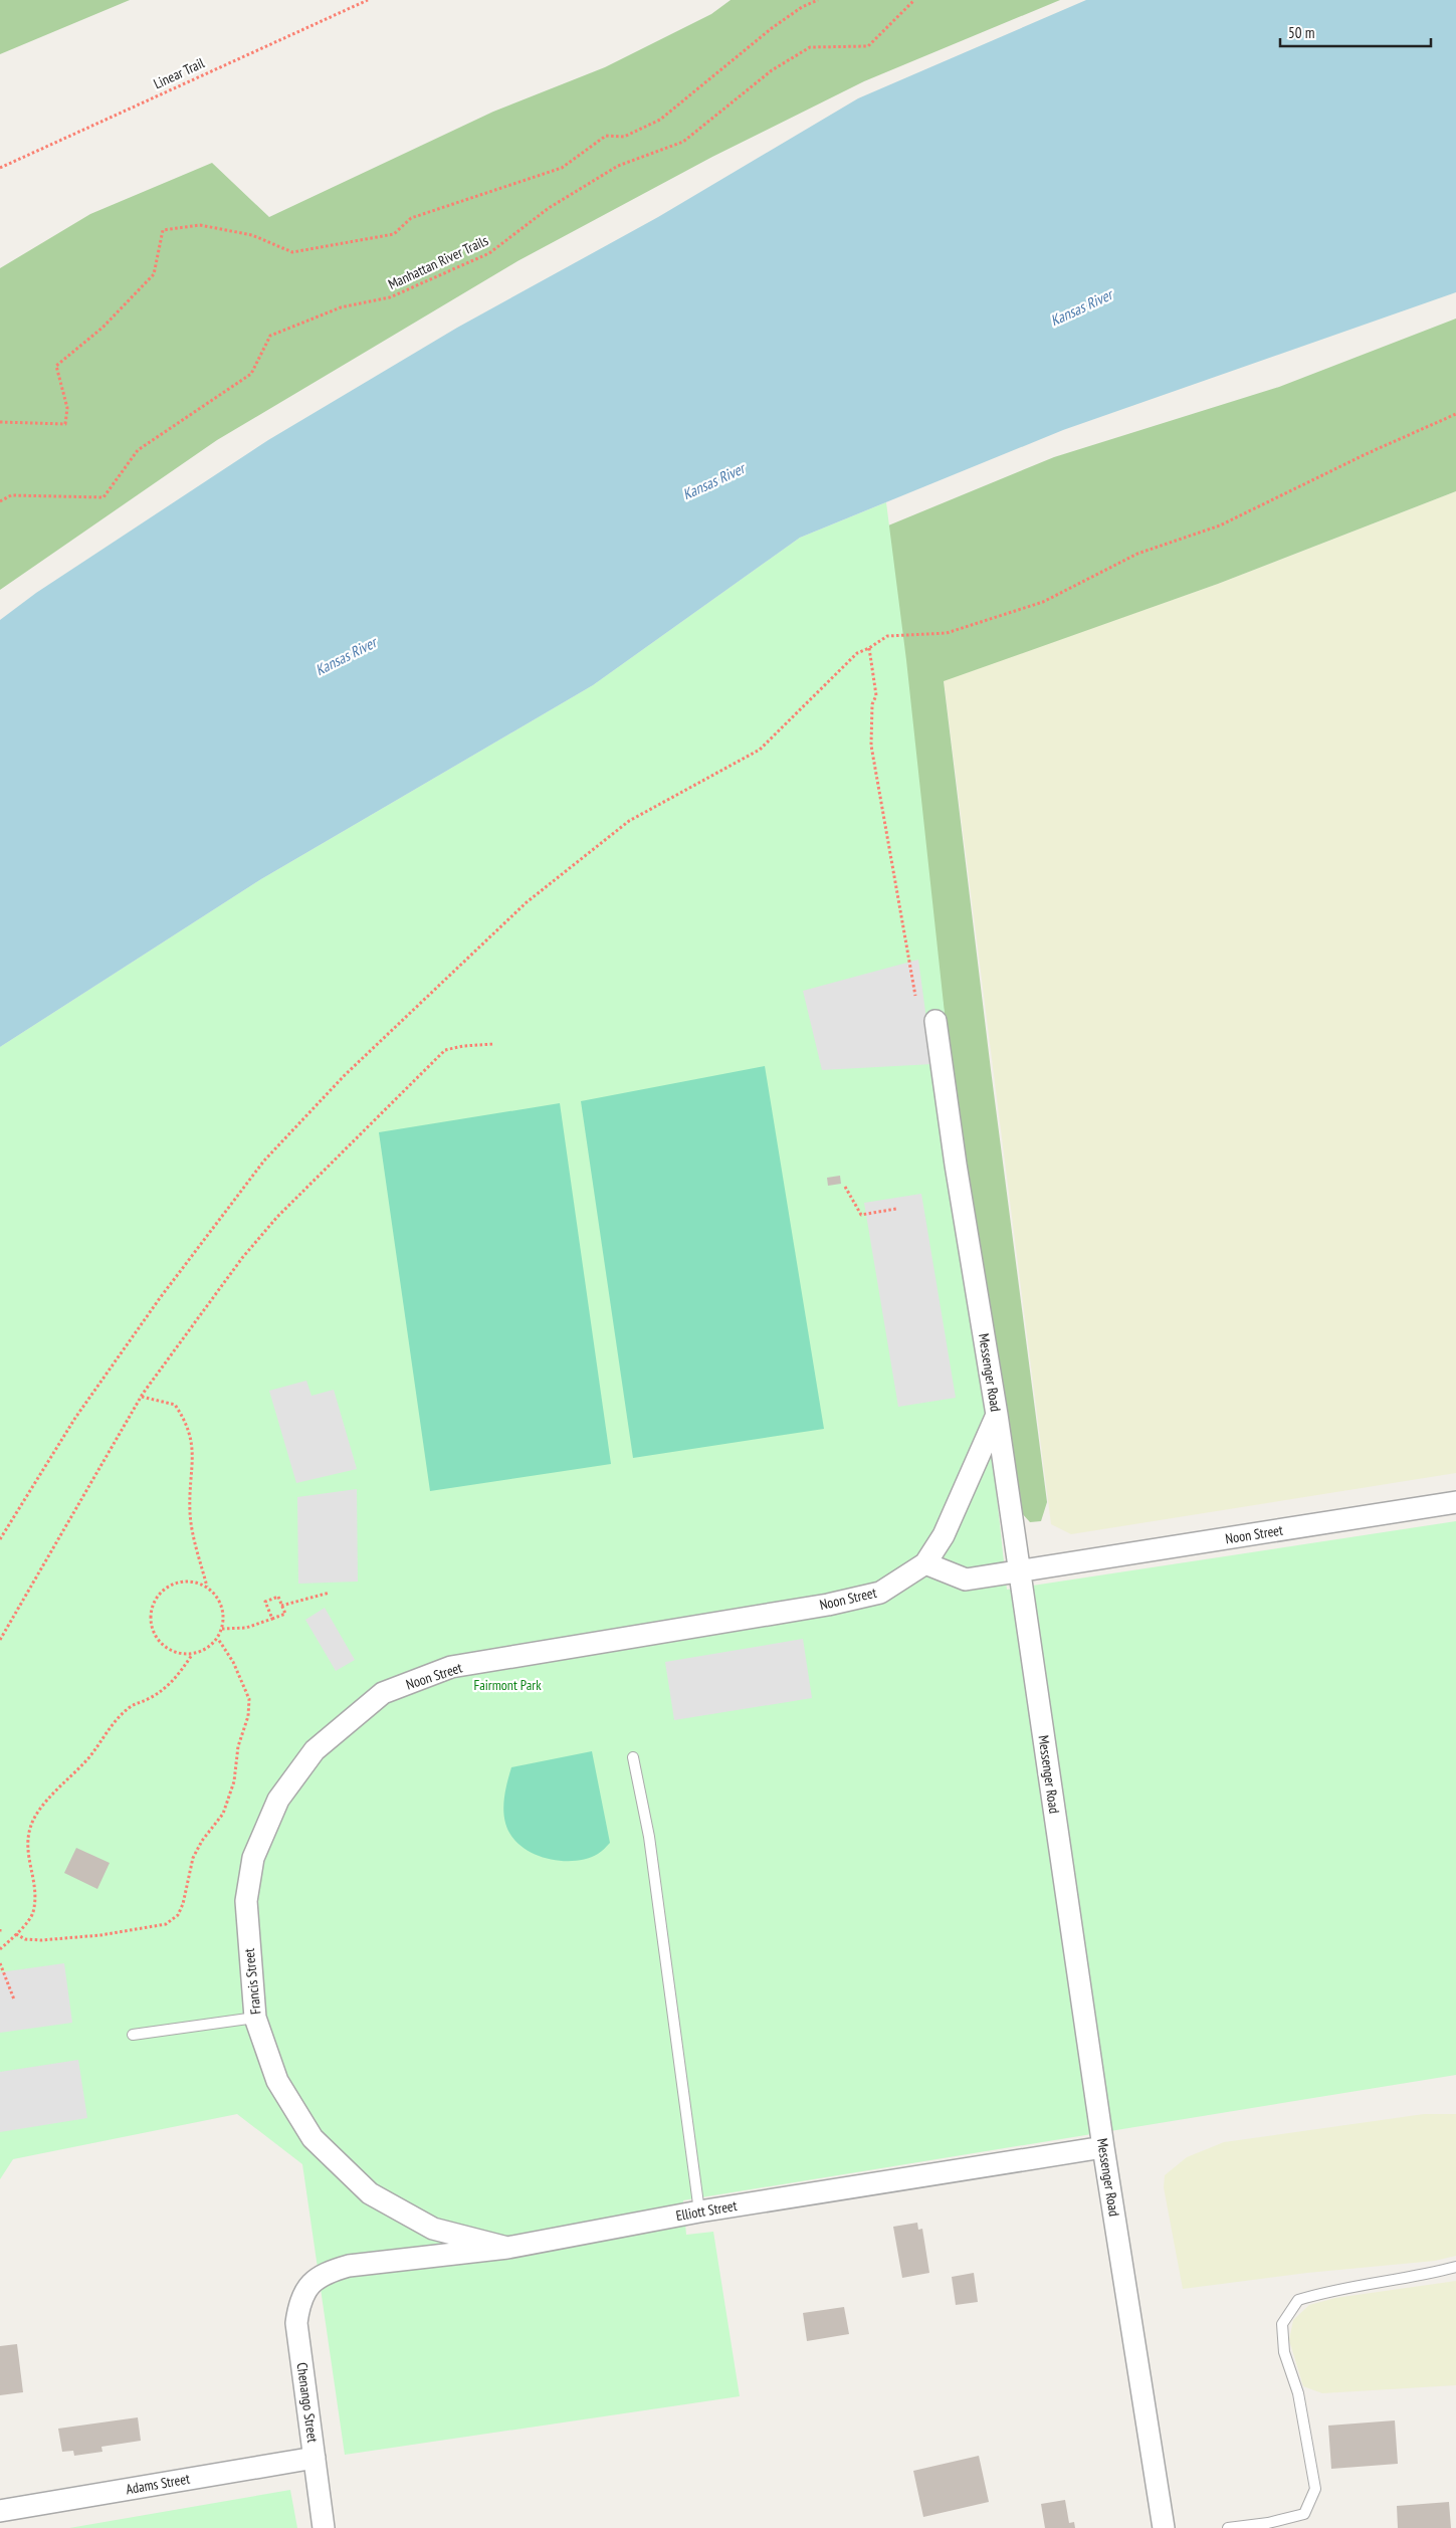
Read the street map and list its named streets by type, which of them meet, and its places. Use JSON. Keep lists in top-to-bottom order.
{
  "streets": {
    "street": [
      "Messenger Road",
      "Noon Street",
      "Francis Street",
      "Elliott Street",
      "Chenango Street",
      "Adams Street"
    ],
    "path": ["Linear Trail", "Manhattan River Trails"]
  },
  "crossings": [
    ["Messenger Road", "Noon Street"],
    ["Messenger Road", "Elliott Street"],
    ["Noon Street", "Francis Street"],
    ["Francis Street", "Elliott Street"],
    ["Elliott Street", "Chenango Street"],
    ["Chenango Street", "Adams Street"]
  ],
  "water": ["Kansas River"],
  "parks": ["Fairmont Park"],
  "scale_bar": "50 m"
}
